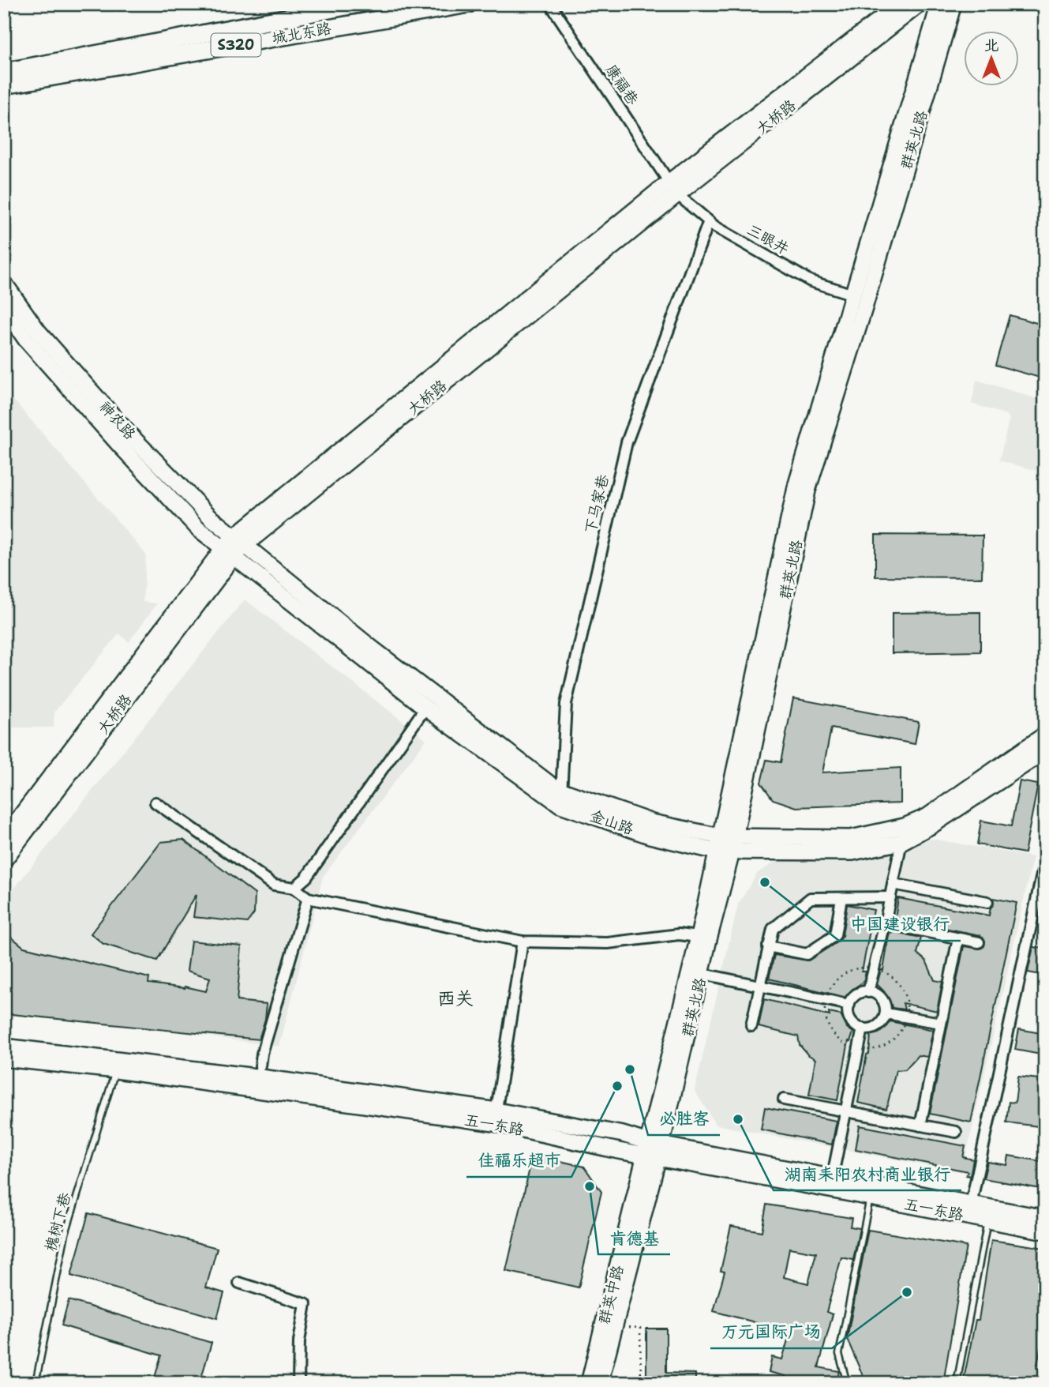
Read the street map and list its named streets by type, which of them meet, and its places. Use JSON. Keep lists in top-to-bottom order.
{
  "streets": {
    "main road": ["城北东路", "S320"],
    "street": [
      "康福巷",
      "大桥路",
      "群英北路",
      "三眼井",
      "神农路",
      "下马家巷",
      "金山路",
      "五一东路",
      "群英中路"
    ],
    "lane": ["槐树下巷"]
  },
  "crossings": [
    ["康福巷", "大桥路"],
    ["康福巷", "三眼井"],
    ["大桥路", "三眼井"],
    ["大桥路", "神农路"],
    ["大桥路", "金山路"],
    ["群英北路", "三眼井"],
    ["群英北路", "金山路"],
    ["群英北路", "五一东路"],
    ["群英北路", "群英中路"],
    ["三眼井", "下马家巷"],
    ["神农路", "金山路"],
    ["下马家巷", "金山路"],
    ["五一东路", "槐树下巷"],
    ["五一东路", "群英中路"]
  ],
  "districts": ["西关"],
  "places": [
    "中国建设银行",
    "必胜客",
    "佳福乐超市",
    "湖南耒阳农村商业银行",
    "肯德基",
    "万元国际广场"
  ],
  "north": "top"
}
